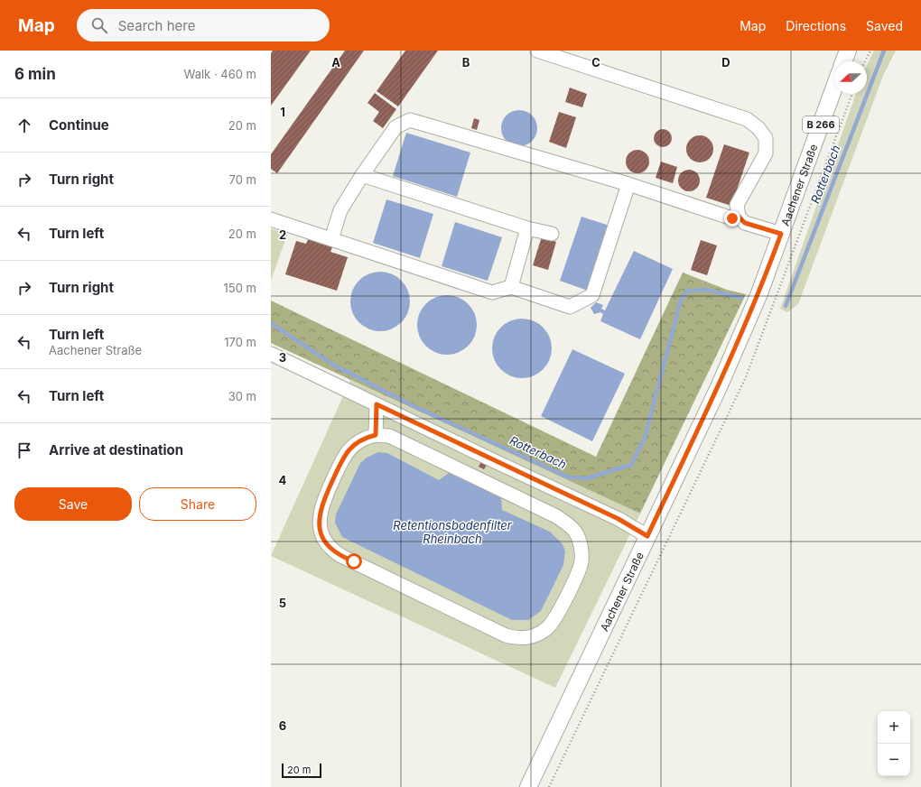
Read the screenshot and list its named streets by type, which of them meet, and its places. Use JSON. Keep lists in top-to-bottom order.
{
  "streets": {
    "main road": ["B 266", "Aachener Straße"]
  },
  "water": ["Rotterbach", "Retentionsbodenfilter Rheinbach"],
  "scale_bar": "20 m",
  "north": "left",
  "page": {
    "header": "Map",
    "search": "Search here",
    "nav": ["Map", "Directions", "Saved"],
    "heading": ["6 min", "Walk · 460 m"],
    "list": [
      ["Continue", "20 m"],
      ["Turn right", "70 m"],
      ["Turn left", "20 m"],
      ["Turn right", "150 m"],
      ["Turn left", "Aachener Straße", "170 m"],
      ["Turn left", "30 m"],
      "Arrive at destination"
    ],
    "buttons": ["Save", "Share"],
    "map_buttons": ["+", "−"],
    "scale": "20 m"
  },
  "grid": {
    "columns": [
      "A",
      "B",
      "C",
      "D"
    ],
    "rows": [
      "1",
      "2",
      "3",
      "4",
      "5",
      "6"
    ]
  }
}
